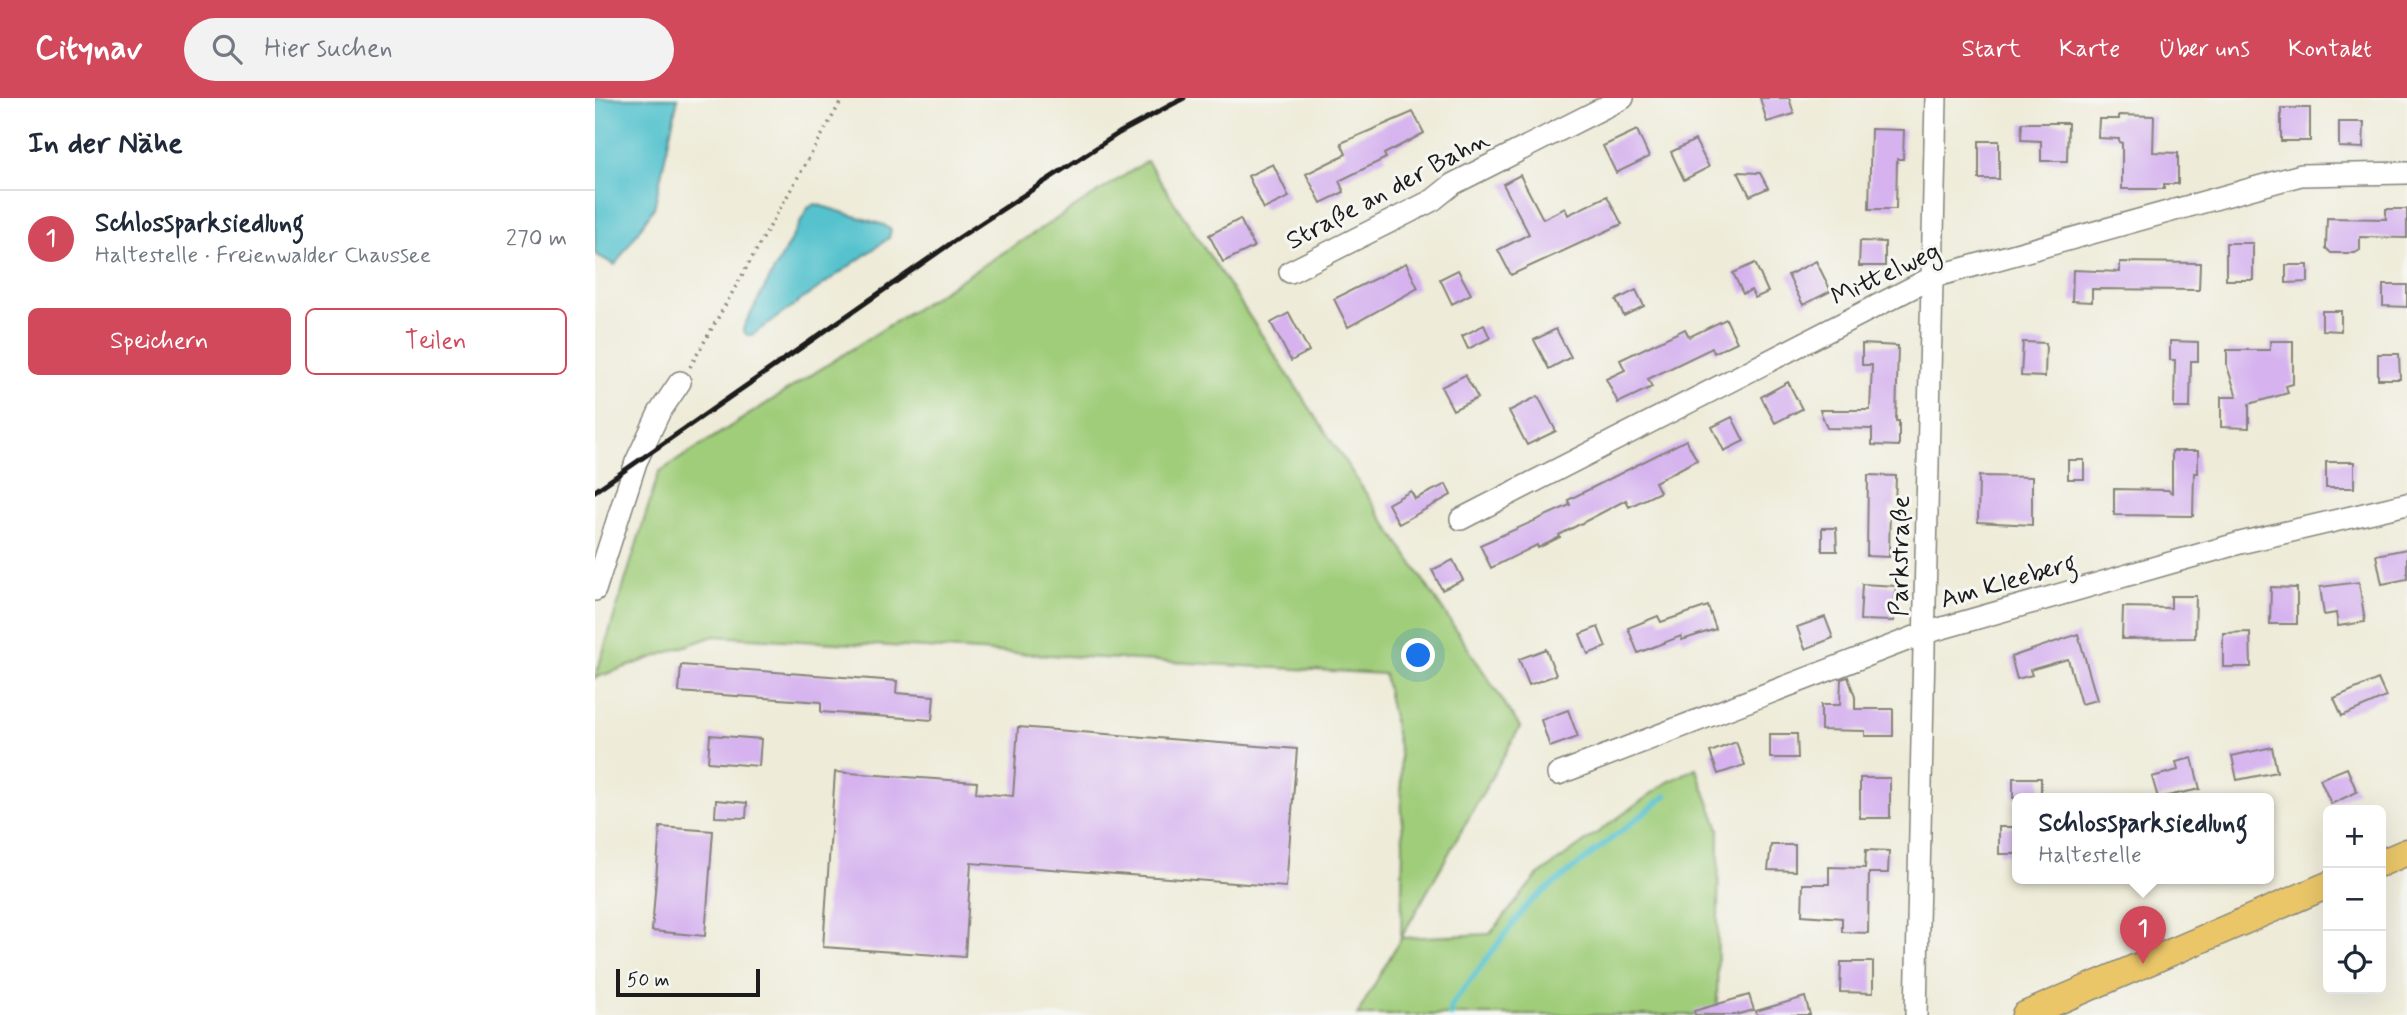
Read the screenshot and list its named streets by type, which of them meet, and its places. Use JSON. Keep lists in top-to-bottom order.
{
  "streets": {
    "street": [
      "Straße an der Bahn",
      "Mittelweg",
      "Parkstraße",
      "Am Kleeberg"
    ]
  },
  "crossings": [
    ["Mittelweg", "Parkstraße"],
    ["Parkstraße", "Am Kleeberg"]
  ],
  "scale_bar": "50 m",
  "page": {
    "header": "Citynav",
    "search": "Hier suchen",
    "nav": [
      "Start",
      "Karte",
      "Über uns",
      "Kontakt"
    ],
    "heading": "In der Nähe",
    "list": [
      {
        "mark": "1",
        "name": "Schlossparksiedlung",
        "note": "Haltestelle · Freienwalder Chaussee",
        "value": "270 m"
      }
    ],
    "buttons": ["Speichern", "Teilen"],
    "popup": ["Schlossparksiedlung", "Haltestelle"],
    "map_buttons": ["+", "−"],
    "pins": "1",
    "scale": "50 m"
  }
}
